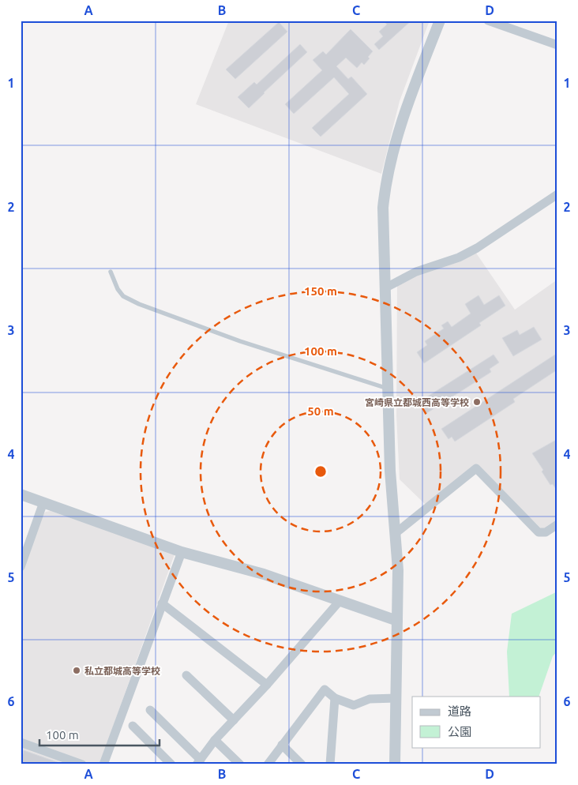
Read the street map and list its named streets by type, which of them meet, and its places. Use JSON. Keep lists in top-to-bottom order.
{
  "places": ["宮崎県立都城西高等学校", "私立都城高等学校"],
  "legend": ["道路", "公園"],
  "scale_bar": "100 m",
  "grid": {
    "columns": [
      "A",
      "B",
      "C",
      "D"
    ],
    "rows": [
      "1",
      "2",
      "3",
      "4",
      "5",
      "6"
    ]
  },
  "rings": ["150 m", "100 m", "50 m"]
}
